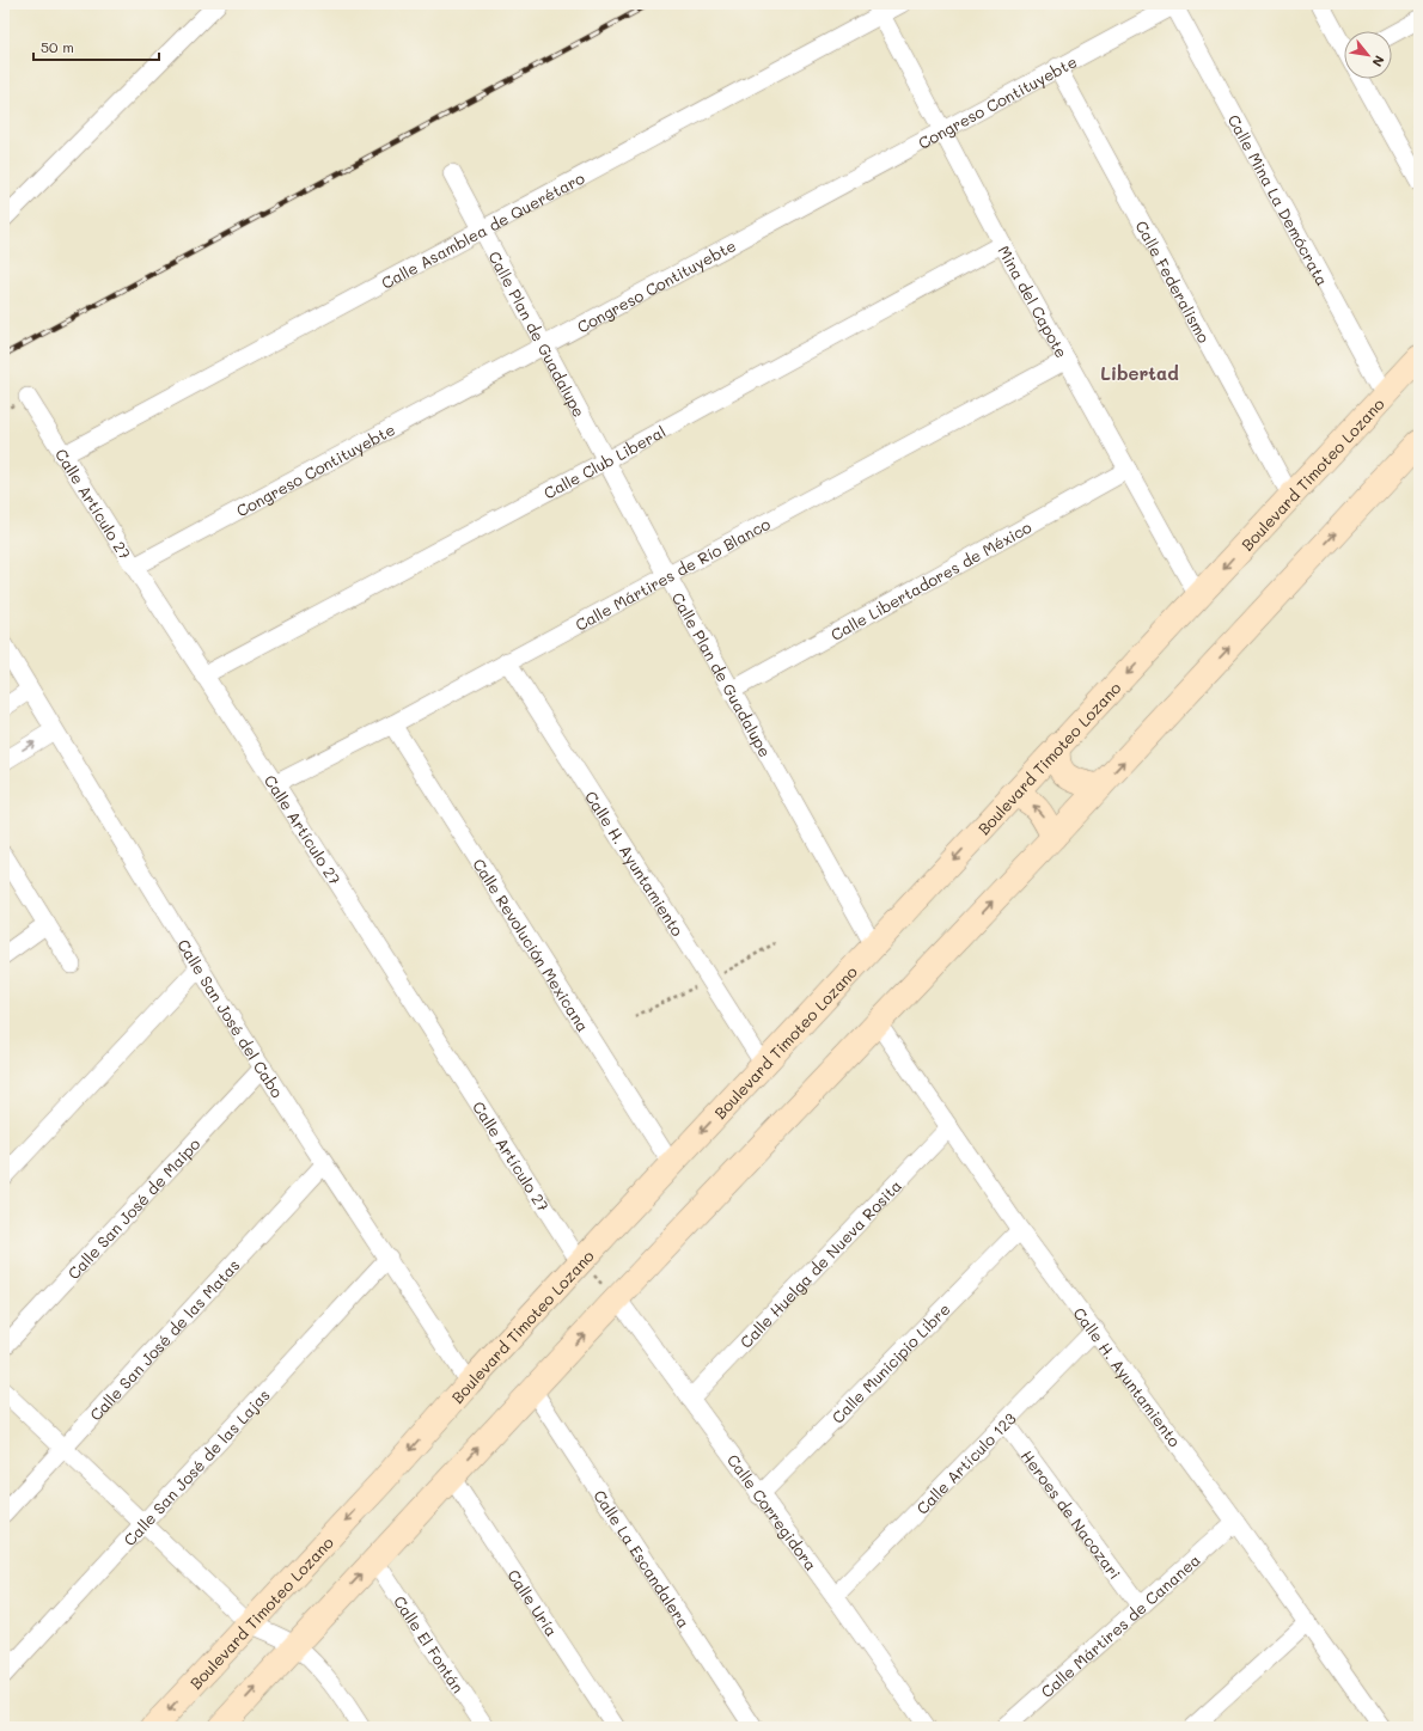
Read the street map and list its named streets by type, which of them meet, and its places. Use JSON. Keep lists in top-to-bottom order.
{
  "streets": {
    "main road": ["Boulevard Timoteo Lozano"],
    "street": [
      "Congreso Contituyebte",
      "Calle Mina La Demócrata",
      "Calle Asamblea de Querétaro",
      "Calle Federalismo",
      "Mina del Capote",
      "Calle Plan de Guadalupe",
      "Calle Club Liberal",
      "Calle Artículo 27",
      "Calle Mártires de Río Blanco",
      "Calle Libertadores de México",
      "Calle H. Ayuntamiento",
      "Calle Revolución Mexicana",
      "Calle San José del Cabo",
      "Calle San José de Maipo",
      "Calle Huelga de Nueva Rosita",
      "Calle San José de las Matas",
      "Calle Municipio Libre",
      "Calle Artículo 123",
      "Calle San José de las Lajas",
      "Calle Corregidora",
      "Heroes de Nacozari",
      "Calle La Escandalera",
      "Calle Uría",
      "Calle Mártires de Cananea",
      "Calle El Fontán"
    ]
  },
  "crossings": [
    ["Congreso Contituyebte", "Calle Mina La Demócrata"],
    ["Congreso Contituyebte", "Calle Federalismo"],
    ["Congreso Contituyebte", "Mina del Capote"],
    ["Congreso Contituyebte", "Calle Plan de Guadalupe"],
    ["Congreso Contituyebte", "Calle Artículo 27"],
    ["Calle Mina La Demócrata", "Boulevard Timoteo Lozano"],
    ["Calle Asamblea de Querétaro", "Mina del Capote"],
    ["Calle Asamblea de Querétaro", "Calle Plan de Guadalupe"],
    ["Calle Asamblea de Querétaro", "Calle Artículo 27"],
    ["Calle Federalismo", "Boulevard Timoteo Lozano"],
    ["Mina del Capote", "Calle Club Liberal"],
    ["Mina del Capote", "Boulevard Timoteo Lozano"],
    ["Mina del Capote", "Calle Mártires de Río Blanco"],
    ["Mina del Capote", "Calle Libertadores de México"],
    ["Calle Plan de Guadalupe", "Calle Club Liberal"],
    ["Calle Plan de Guadalupe", "Boulevard Timoteo Lozano"],
    ["Calle Plan de Guadalupe", "Calle Mártires de Río Blanco"],
    ["Calle Plan de Guadalupe", "Calle Libertadores de México"],
    ["Calle Club Liberal", "Calle Artículo 27"],
    ["Boulevard Timoteo Lozano", "Calle Artículo 27"],
    ["Boulevard Timoteo Lozano", "Calle H. Ayuntamiento"],
    ["Boulevard Timoteo Lozano", "Calle Revolución Mexicana"],
    ["Boulevard Timoteo Lozano", "Calle San José del Cabo"],
    ["Calle Artículo 27", "Calle Mártires de Río Blanco"],
    ["Calle Mártires de Río Blanco", "Calle H. Ayuntamiento"],
    ["Calle Mártires de Río Blanco", "Calle Revolución Mexicana"],
    ["Calle H. Ayuntamiento", "Calle Huelga de Nueva Rosita"],
    ["Calle H. Ayuntamiento", "Calle Municipio Libre"],
    ["Calle H. Ayuntamiento", "Calle Artículo 123"],
    ["Calle H. Ayuntamiento", "Calle Mártires de Cananea"],
    ["Calle San José del Cabo", "Calle San José de Maipo"],
    ["Calle San José del Cabo", "Calle San José de las Matas"],
    ["Calle San José del Cabo", "Calle San José de las Lajas"],
    ["Calle Huelga de Nueva Rosita", "Calle Corregidora"],
    ["Calle Municipio Libre", "Calle Corregidora"],
    ["Calle Artículo 123", "Calle Corregidora"],
    ["Calle Artículo 123", "Heroes de Nacozari"],
    ["Heroes de Nacozari", "Calle Mártires de Cananea"]
  ],
  "districts": ["Libertad"],
  "scale_bar": "50 m",
  "north": "bottom right"
}
